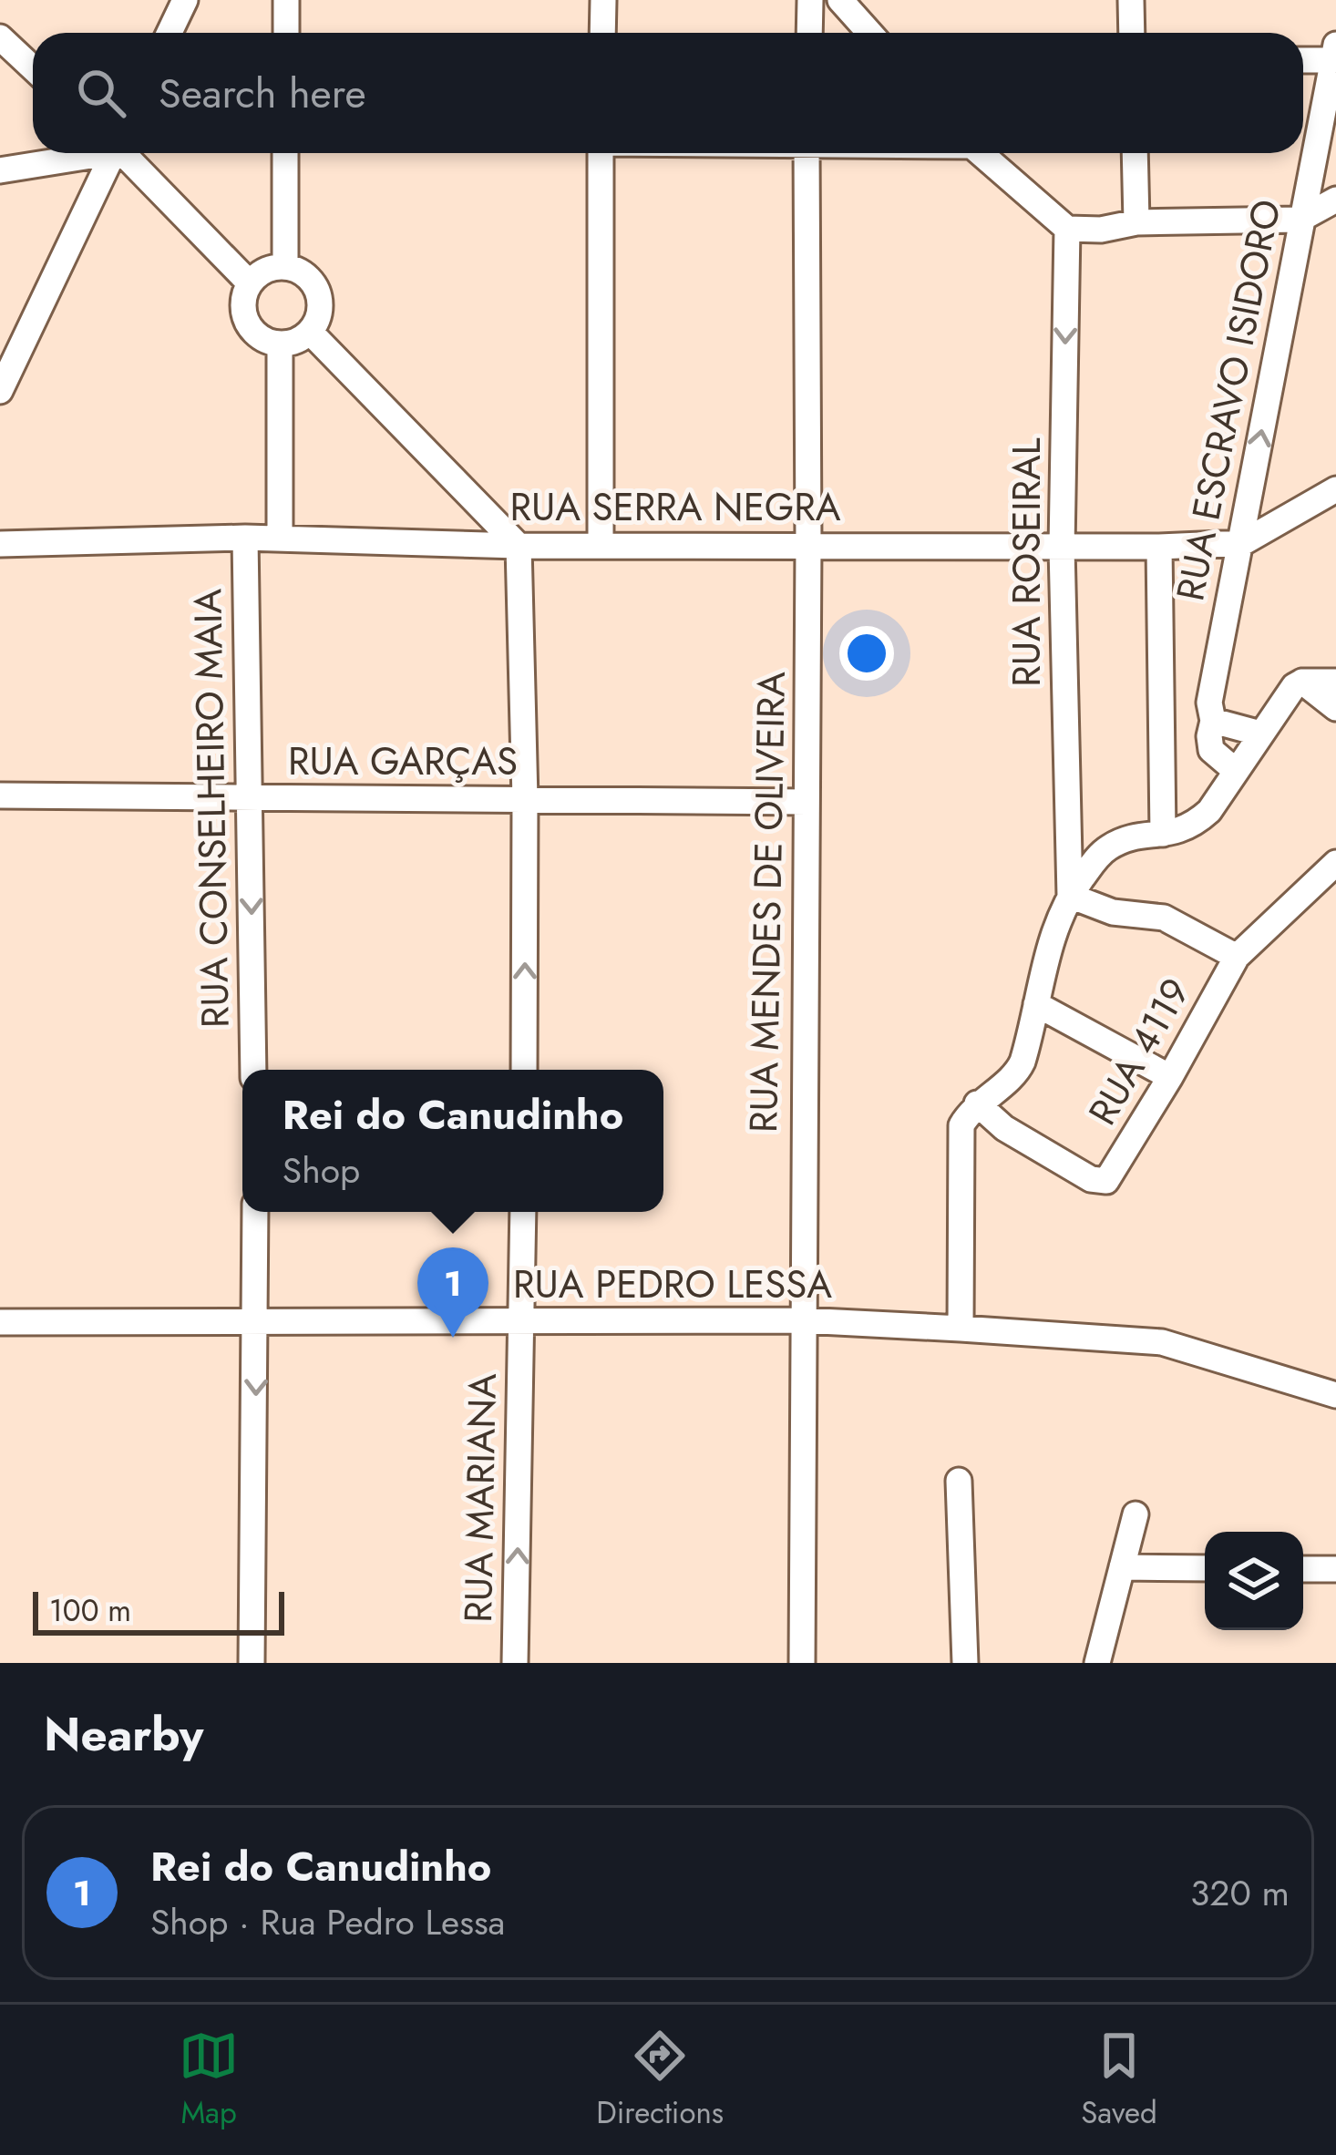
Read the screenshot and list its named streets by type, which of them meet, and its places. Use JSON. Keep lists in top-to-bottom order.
{
  "streets": {
    "street": [
      "RUA ESCRAVO ISIDORO",
      "RUA SERRA NEGRA",
      "RUA ROSEIRAL",
      "RUA GARÇAS",
      "RUA CONSELHEIRO MAIA",
      "RUA MENDES DE OLIVEIRA",
      "RUA 4119",
      "RUA PEDRO LESSA",
      "RUA MARIANA"
    ]
  },
  "crossings": [
    ["RUA ESCRAVO ISIDORO", "RUA SERRA NEGRA"],
    ["RUA SERRA NEGRA", "RUA ROSEIRAL"],
    ["RUA SERRA NEGRA", "RUA CONSELHEIRO MAIA"],
    ["RUA SERRA NEGRA", "RUA MENDES DE OLIVEIRA"],
    ["RUA GARÇAS", "RUA CONSELHEIRO MAIA"],
    ["RUA GARÇAS", "RUA MENDES DE OLIVEIRA"],
    ["RUA MENDES DE OLIVEIRA", "RUA PEDRO LESSA"],
    ["RUA PEDRO LESSA", "RUA MARIANA"]
  ],
  "one_way": [
    "RUA ESCRAVO ISIDORO",
    "RUA ROSEIRAL",
    "RUA CONSELHEIRO MAIA",
    "RUA MARIANA"
  ],
  "scale_bar": "100 m",
  "page": {
    "search": "Search here",
    "popup": ["Rei do Canudinho", "Shop"],
    "pins": "1",
    "scale": "100 m",
    "heading": "Nearby",
    "list": [
      {
        "mark": "1",
        "name": "Rei do Canudinho",
        "note": "Shop · Rua Pedro Lessa",
        "value": "320 m"
      }
    ],
    "nav": ["Map", "Directions", "Saved"]
  }
}
